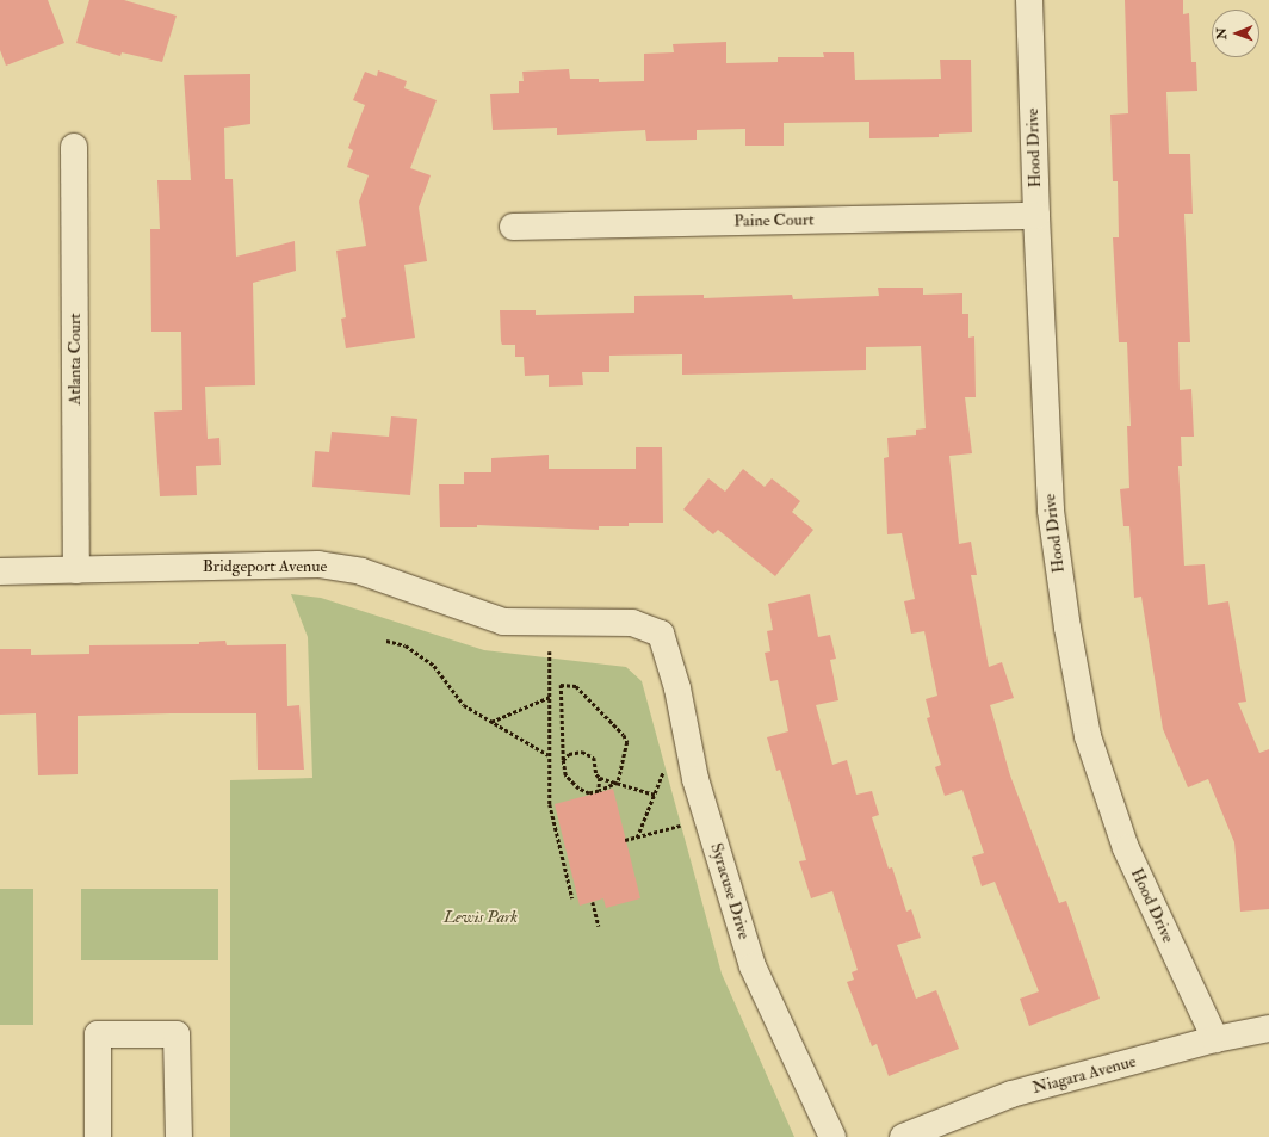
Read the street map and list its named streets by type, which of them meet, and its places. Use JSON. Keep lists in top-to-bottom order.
{
  "streets": {
    "street": [
      "Hood Drive",
      "Paine Court",
      "Atlanta Court",
      "Bridgeport Avenue",
      "Syracuse Drive",
      "Niagara Avenue"
    ]
  },
  "crossings": [
    ["Hood Drive", "Paine Court"],
    ["Hood Drive", "Niagara Avenue"],
    ["Atlanta Court", "Bridgeport Avenue"],
    ["Bridgeport Avenue", "Syracuse Drive"]
  ],
  "parks": ["Lewis Park"],
  "north": "left"
}
